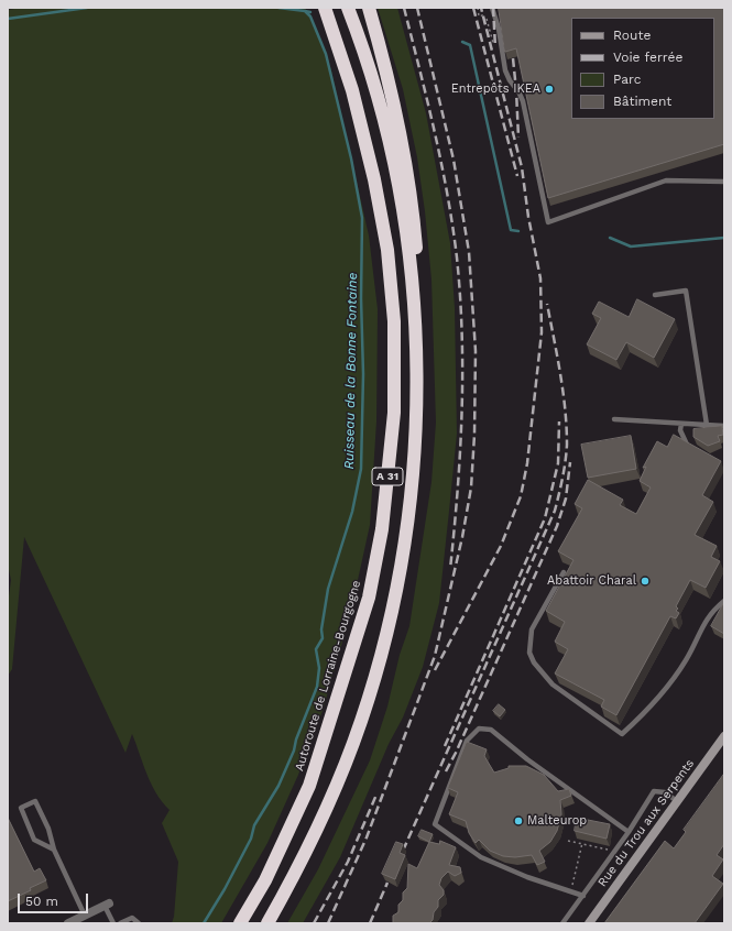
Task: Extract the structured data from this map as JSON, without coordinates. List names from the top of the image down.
{
  "streets": {
    "highway": ["A 31", "Autoroute de Lorraine-Bourgogne"],
    "street": ["Rue du Trou aux Serpents"]
  },
  "water": ["Ruisseau de la Bonne Fontaine"],
  "places": ["Entrepôts IKEA", "Abattoir Charal", "Malteurop"],
  "legend": [
    "Route",
    "Voie ferrée",
    "Parc",
    "Bâtiment"
  ],
  "scale_bar": "50 m"
}
